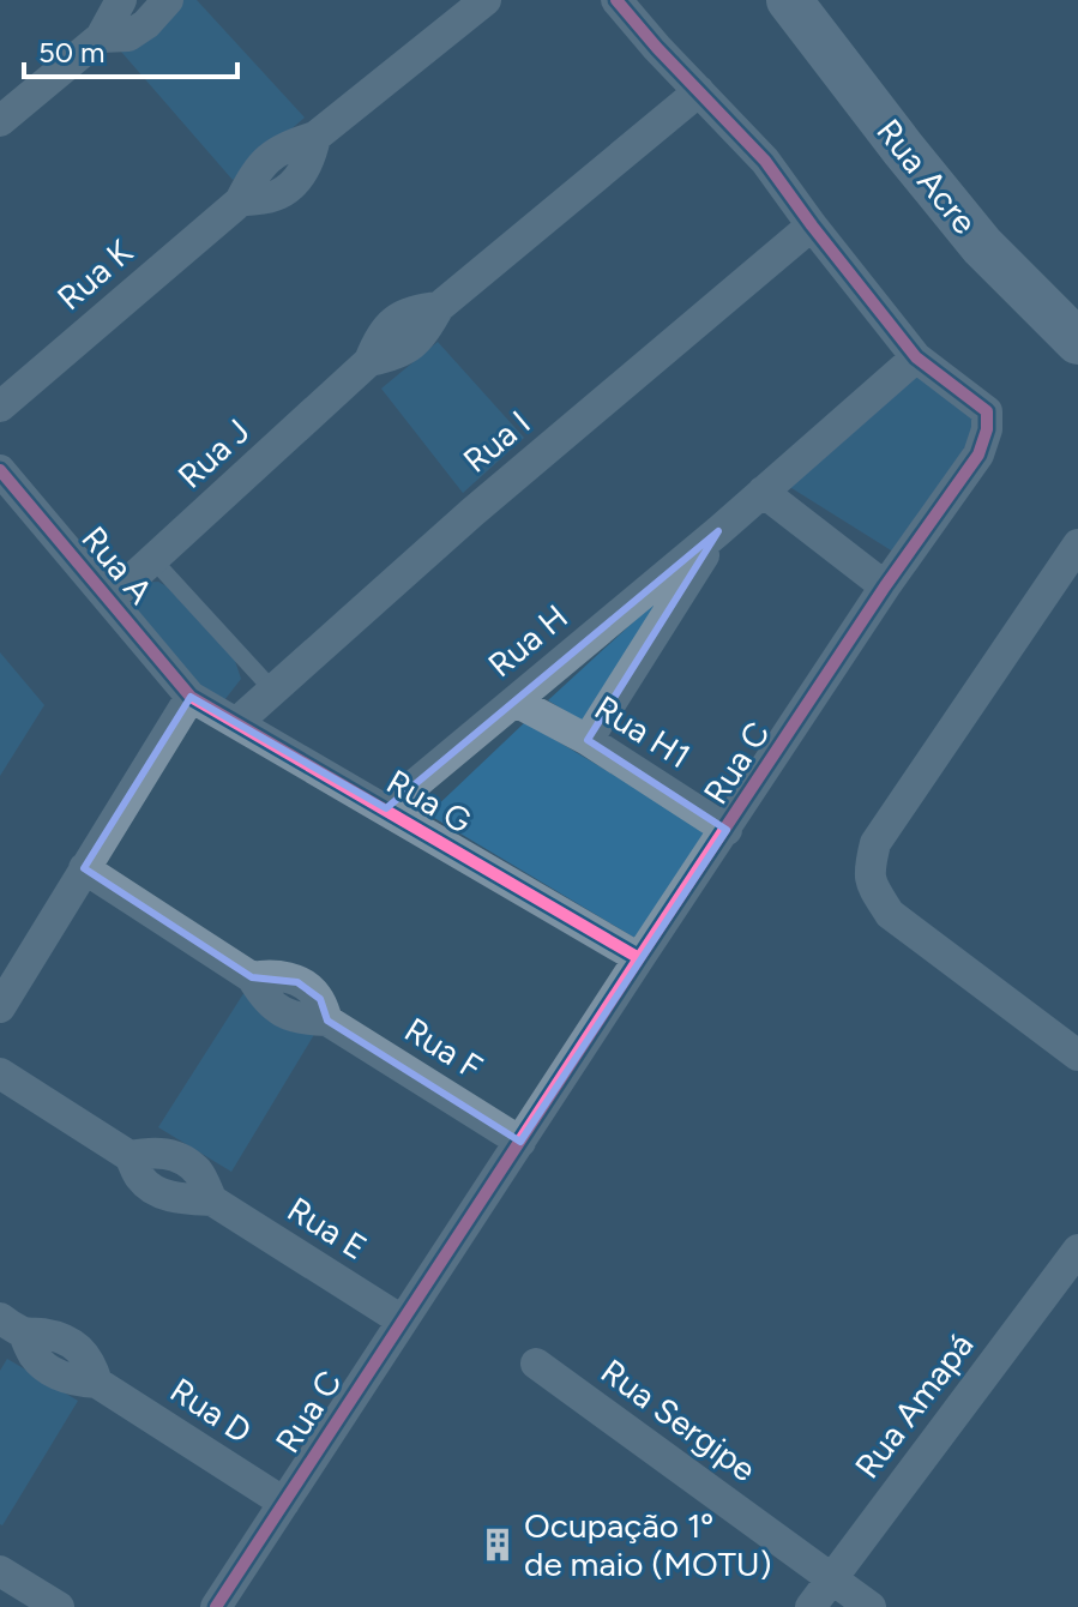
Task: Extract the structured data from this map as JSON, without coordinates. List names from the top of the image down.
{
  "streets": {
    "main road": ["Rua Acre"],
    "street": [
      "Rua K",
      "Rua I",
      "Rua J",
      "Rua A",
      "Rua H",
      "Rua H1",
      "Rua C",
      "Rua G",
      "Rua F",
      "Rua E",
      "Rua Amapá",
      "Rua D",
      "Rua Sergipe"
    ]
  },
  "crossings": [
    ["Rua I", "Rua C"],
    ["Rua I", "Rua G"],
    ["Rua J", "Rua A"],
    ["Rua J", "Rua C"],
    ["Rua A", "Rua G"],
    ["Rua H", "Rua H1"],
    ["Rua H", "Rua C"],
    ["Rua H", "Rua G"],
    ["Rua H1", "Rua C"],
    ["Rua C", "Rua G"],
    ["Rua C", "Rua F"],
    ["Rua C", "Rua E"],
    ["Rua C", "Rua D"],
    ["Rua Amapá", "Rua Sergipe"]
  ],
  "places": {
    "building": ["Ocupação 1º de maio (MOTU)"]
  },
  "scale_bar": "50 m"
}
